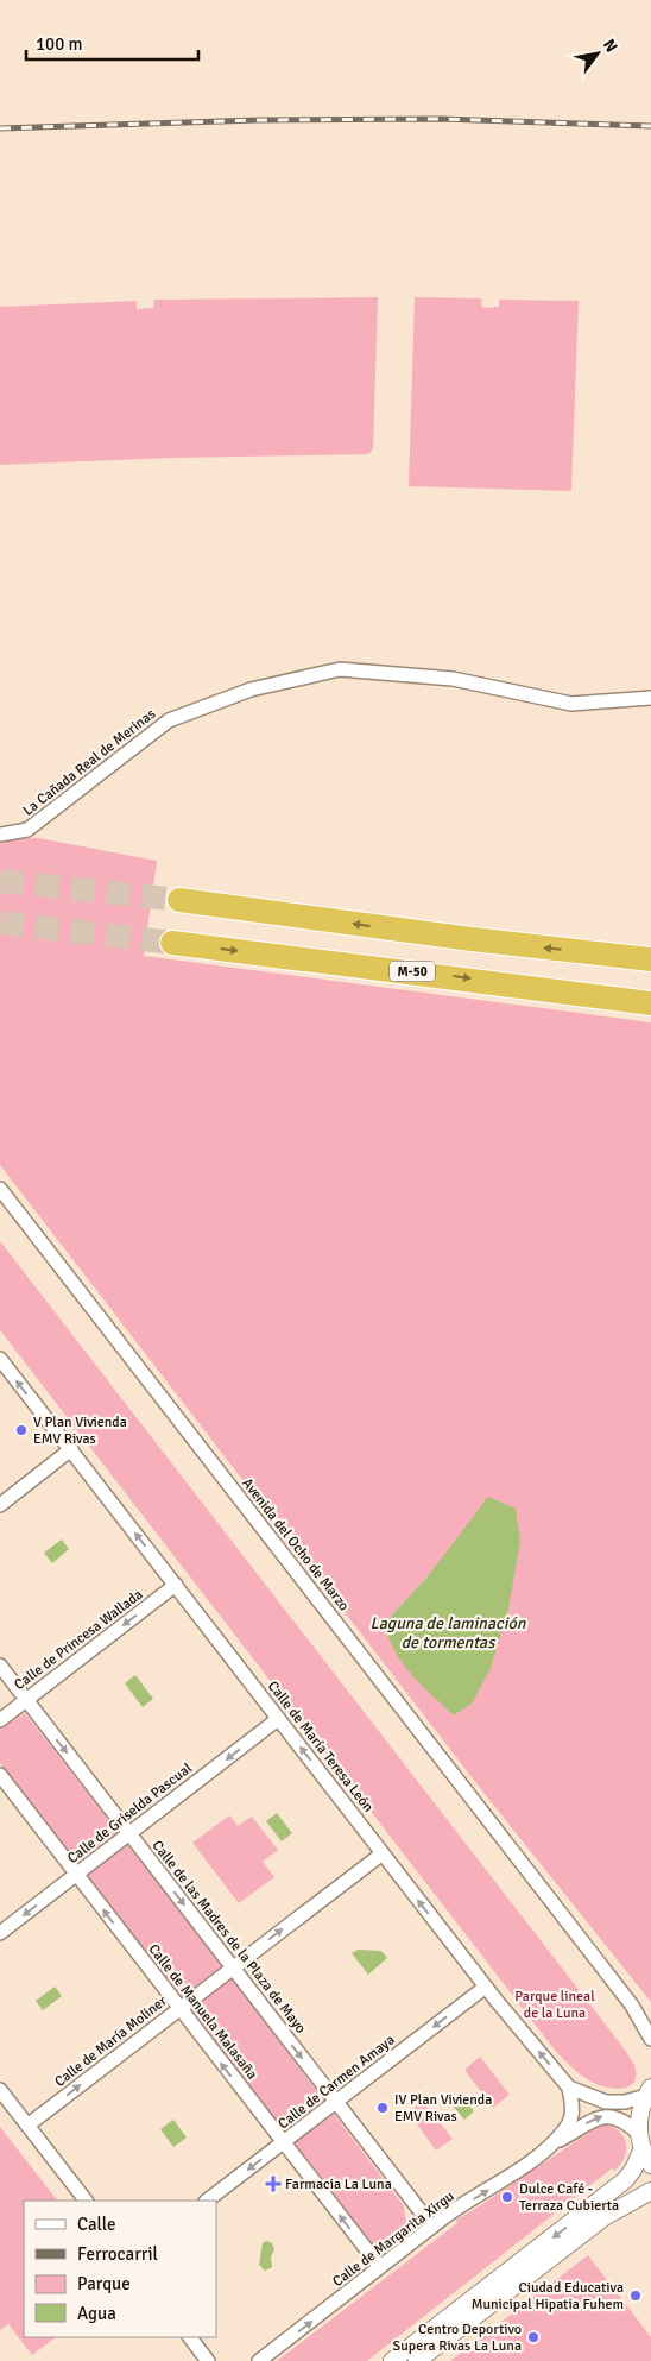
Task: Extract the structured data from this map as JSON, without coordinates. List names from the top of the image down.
{
  "streets": {
    "highway": ["M-50"],
    "street": [
      "La Cañada Real de Merinas",
      "Avenida del Ocho de Marzo",
      "Calle de Princesa Wallada",
      "Calle de María Teresa León",
      "Calle de Griselda Pascual",
      "Calle de las Madres de la Plaza de Mayo",
      "Calle de Manuela Malasaña",
      "Calle de María Moliner",
      "Calle de Carmen Amaya",
      "Calle de Margarita Xirgu"
    ]
  },
  "crossings": [
    ["Calle de Princesa Wallada", "Calle de María Teresa León"],
    ["Calle de Princesa Wallada", "Calle de las Madres de la Plaza de Mayo"],
    ["Calle de María Teresa León", "Calle de Griselda Pascual"],
    ["Calle de María Teresa León", "Calle de María Moliner"],
    ["Calle de María Teresa León", "Calle de Carmen Amaya"],
    ["Calle de María Teresa León", "Calle de Margarita Xirgu"],
    ["Calle de Griselda Pascual", "Calle de las Madres de la Plaza de Mayo"],
    ["Calle de Griselda Pascual", "Calle de Manuela Malasaña"],
    ["Calle de las Madres de la Plaza de Mayo", "Calle de María Moliner"],
    ["Calle de las Madres de la Plaza de Mayo", "Calle de Carmen Amaya"],
    ["Calle de las Madres de la Plaza de Mayo", "Calle de Margarita Xirgu"],
    ["Calle de Manuela Malasaña", "Calle de María Moliner"],
    ["Calle de Manuela Malasaña", "Calle de Carmen Amaya"],
    ["Calle de Manuela Malasaña", "Calle de Margarita Xirgu"]
  ],
  "one_way": [
    "Calle de Princesa Wallada",
    "Calle de María Teresa León",
    "Calle de Griselda Pascual",
    "Calle de las Madres de la Plaza de Mayo",
    "Calle de Manuela Malasaña",
    "Calle de María Moliner",
    "Calle de Carmen Amaya"
  ],
  "water": ["Laguna de laminación de tormentas"],
  "parks": ["Parque lineal de la Luna"],
  "places": {
    "other": [
      "V Plan Vivienda EMV Rivas",
      "IV Plan Vivienda EMV Rivas",
      "Dulce Café - Terraza Cubierta",
      "Ciudad Educativa Municipal Hipatia Fuhem",
      "Centro Deportivo Supera Rivas La Luna"
    ],
    "health": ["Farmacia La Luna"]
  },
  "legend": [
    "Calle",
    "Ferrocarril",
    "Parque",
    "Agua"
  ],
  "scale_bar": "100 m",
  "north": "top right"
}
